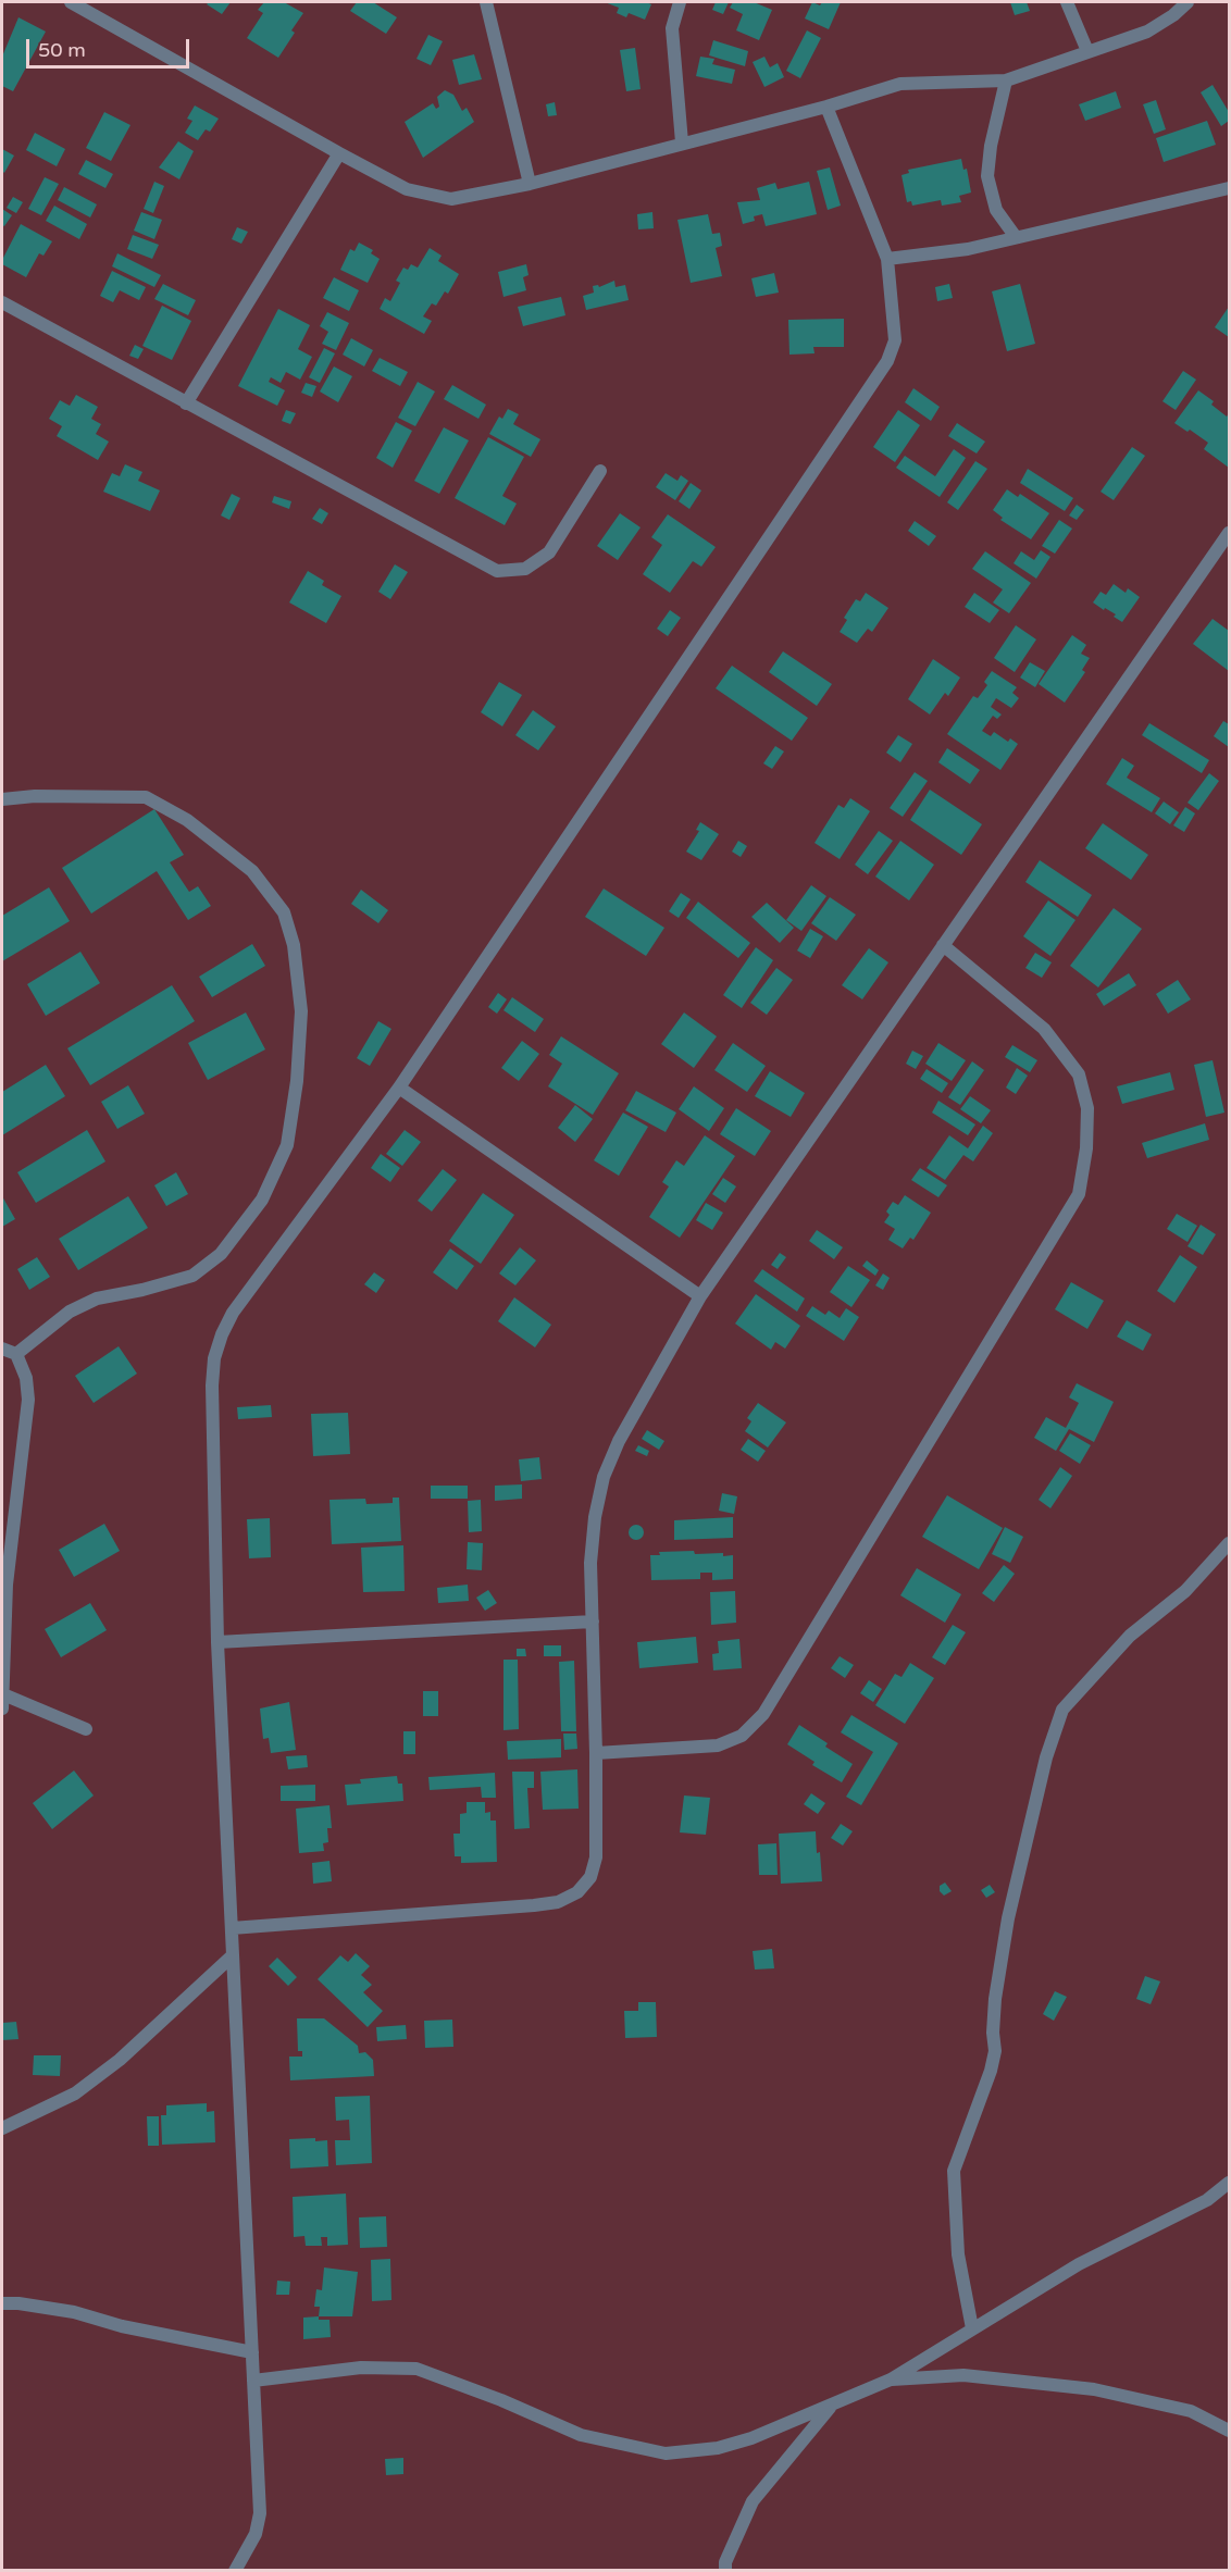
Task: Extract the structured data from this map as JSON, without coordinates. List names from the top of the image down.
{
  "scale_bar": "50 m"
}
